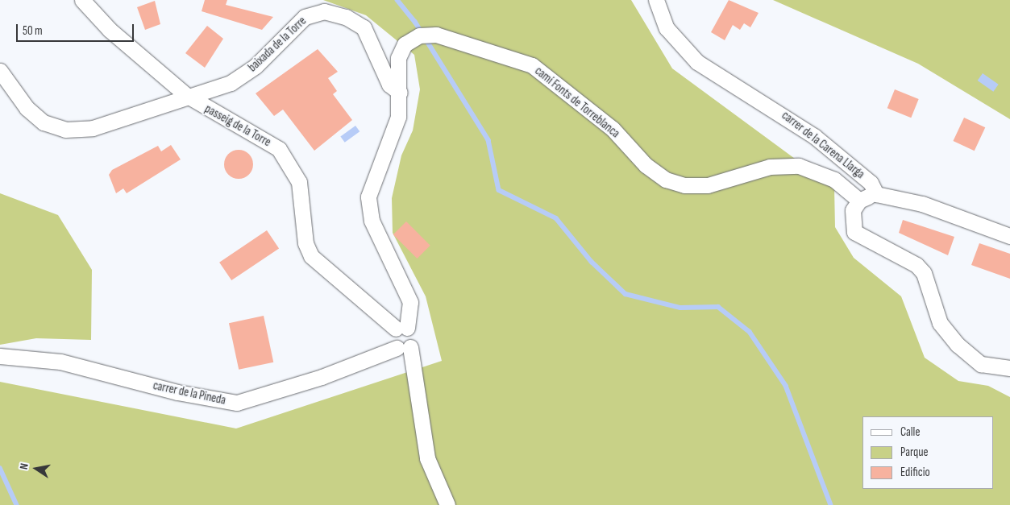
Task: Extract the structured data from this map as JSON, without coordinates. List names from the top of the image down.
{
  "streets": {
    "street": [
      "baixada de la Torre",
      "camí Fonts de Torreblanca",
      "passeig de la Torre",
      "carrer de la Carena Llarga",
      "carrer de la Pineda"
    ]
  },
  "crossings": [
    ["baixada de la Torre", "camí Fonts de Torreblanca"],
    ["baixada de la Torre", "passeig de la Torre"],
    ["camí Fonts de Torreblanca", "passeig de la Torre"],
    ["camí Fonts de Torreblanca", "carrer de la Carena Llarga"],
    ["camí Fonts de Torreblanca", "carrer de la Pineda"]
  ],
  "legend": ["Calle", "Parque", "Edificio"],
  "scale_bar": "50 m",
  "north": "left"
}
